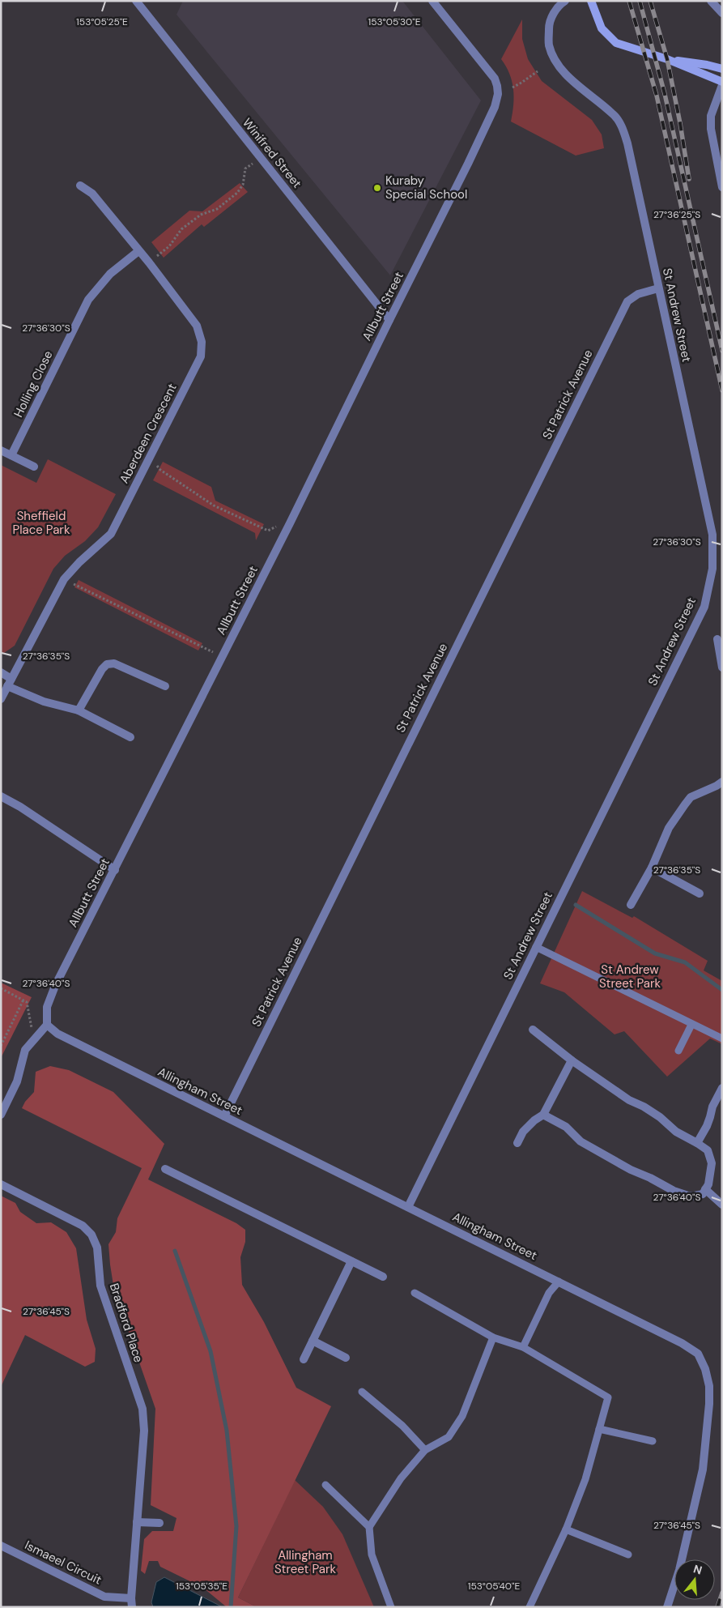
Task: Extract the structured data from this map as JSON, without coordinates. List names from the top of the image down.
{
  "streets": {
    "street": [
      "Winifred Street",
      "Allbutt Street",
      "St Andrew Street",
      "Holling Close",
      "St Patrick Avenue",
      "Aberdeen Crescent",
      "Allingham Street",
      "Bradford Place",
      "Ismaeel Circuit"
    ]
  },
  "crossings": [
    ["Winifred Street", "Allbutt Street"],
    ["Allbutt Street", "Allingham Street"],
    ["St Andrew Street", "St Patrick Avenue"],
    ["St Andrew Street", "Allingham Street"],
    ["Holling Close", "Aberdeen Crescent"],
    ["St Patrick Avenue", "Allingham Street"],
    ["Bradford Place", "Ismaeel Circuit"]
  ],
  "parks": ["Sheffield Place Park", "St Andrew Street Park", "Allingham Street Park"],
  "places": ["Kuraby Special School"],
  "north": "top",
  "coordinates": [
    "153°05'25\"E",
    "153°05'30\"E",
    "27°36'25\"S",
    "27°36'30\"S",
    "27°36'35\"S",
    "27°36'40\"S",
    "27°36'45\"S",
    "153°05'35\"E",
    "153°05'40\"E"
  ]
}
